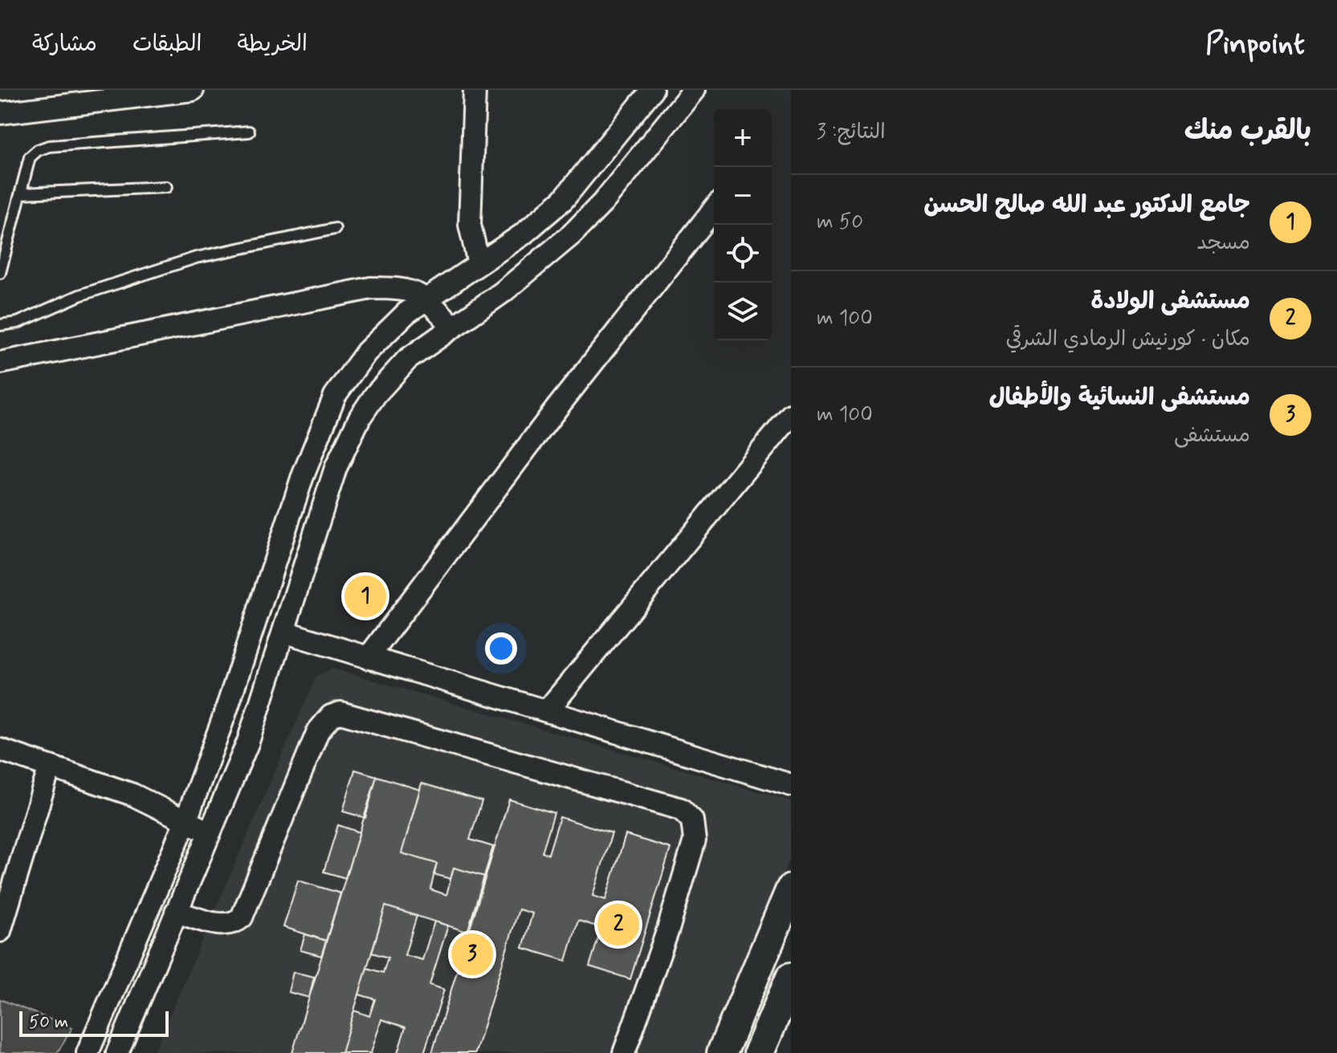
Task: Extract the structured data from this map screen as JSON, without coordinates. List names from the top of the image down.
{
  "scale_bar": "50 m",
  "page": {
    "header": "Pinpoint",
    "nav": ["الخريطة", "الطبقات", "مشاركة"],
    "heading": ["بالقرب منك", "النتائج: 3"],
    "map_buttons": ["+", "−"],
    "list": [
      {
        "mark": "1",
        "name": "جامع الدكتور عبد الله صالح الحسن",
        "note": "مسجد",
        "value": "50 m"
      },
      {
        "mark": "2",
        "name": "مستشفى الولادة",
        "note": "مكان · كورنيش الرمادي الشرقي",
        "value": "100 m"
      },
      {
        "mark": "3",
        "name": "مستشفى النسائية والأطفال",
        "note": "مستشفى",
        "value": "100 m"
      }
    ],
    "pins": ["1", "2", "3"],
    "scale": "50 m"
  }
}
